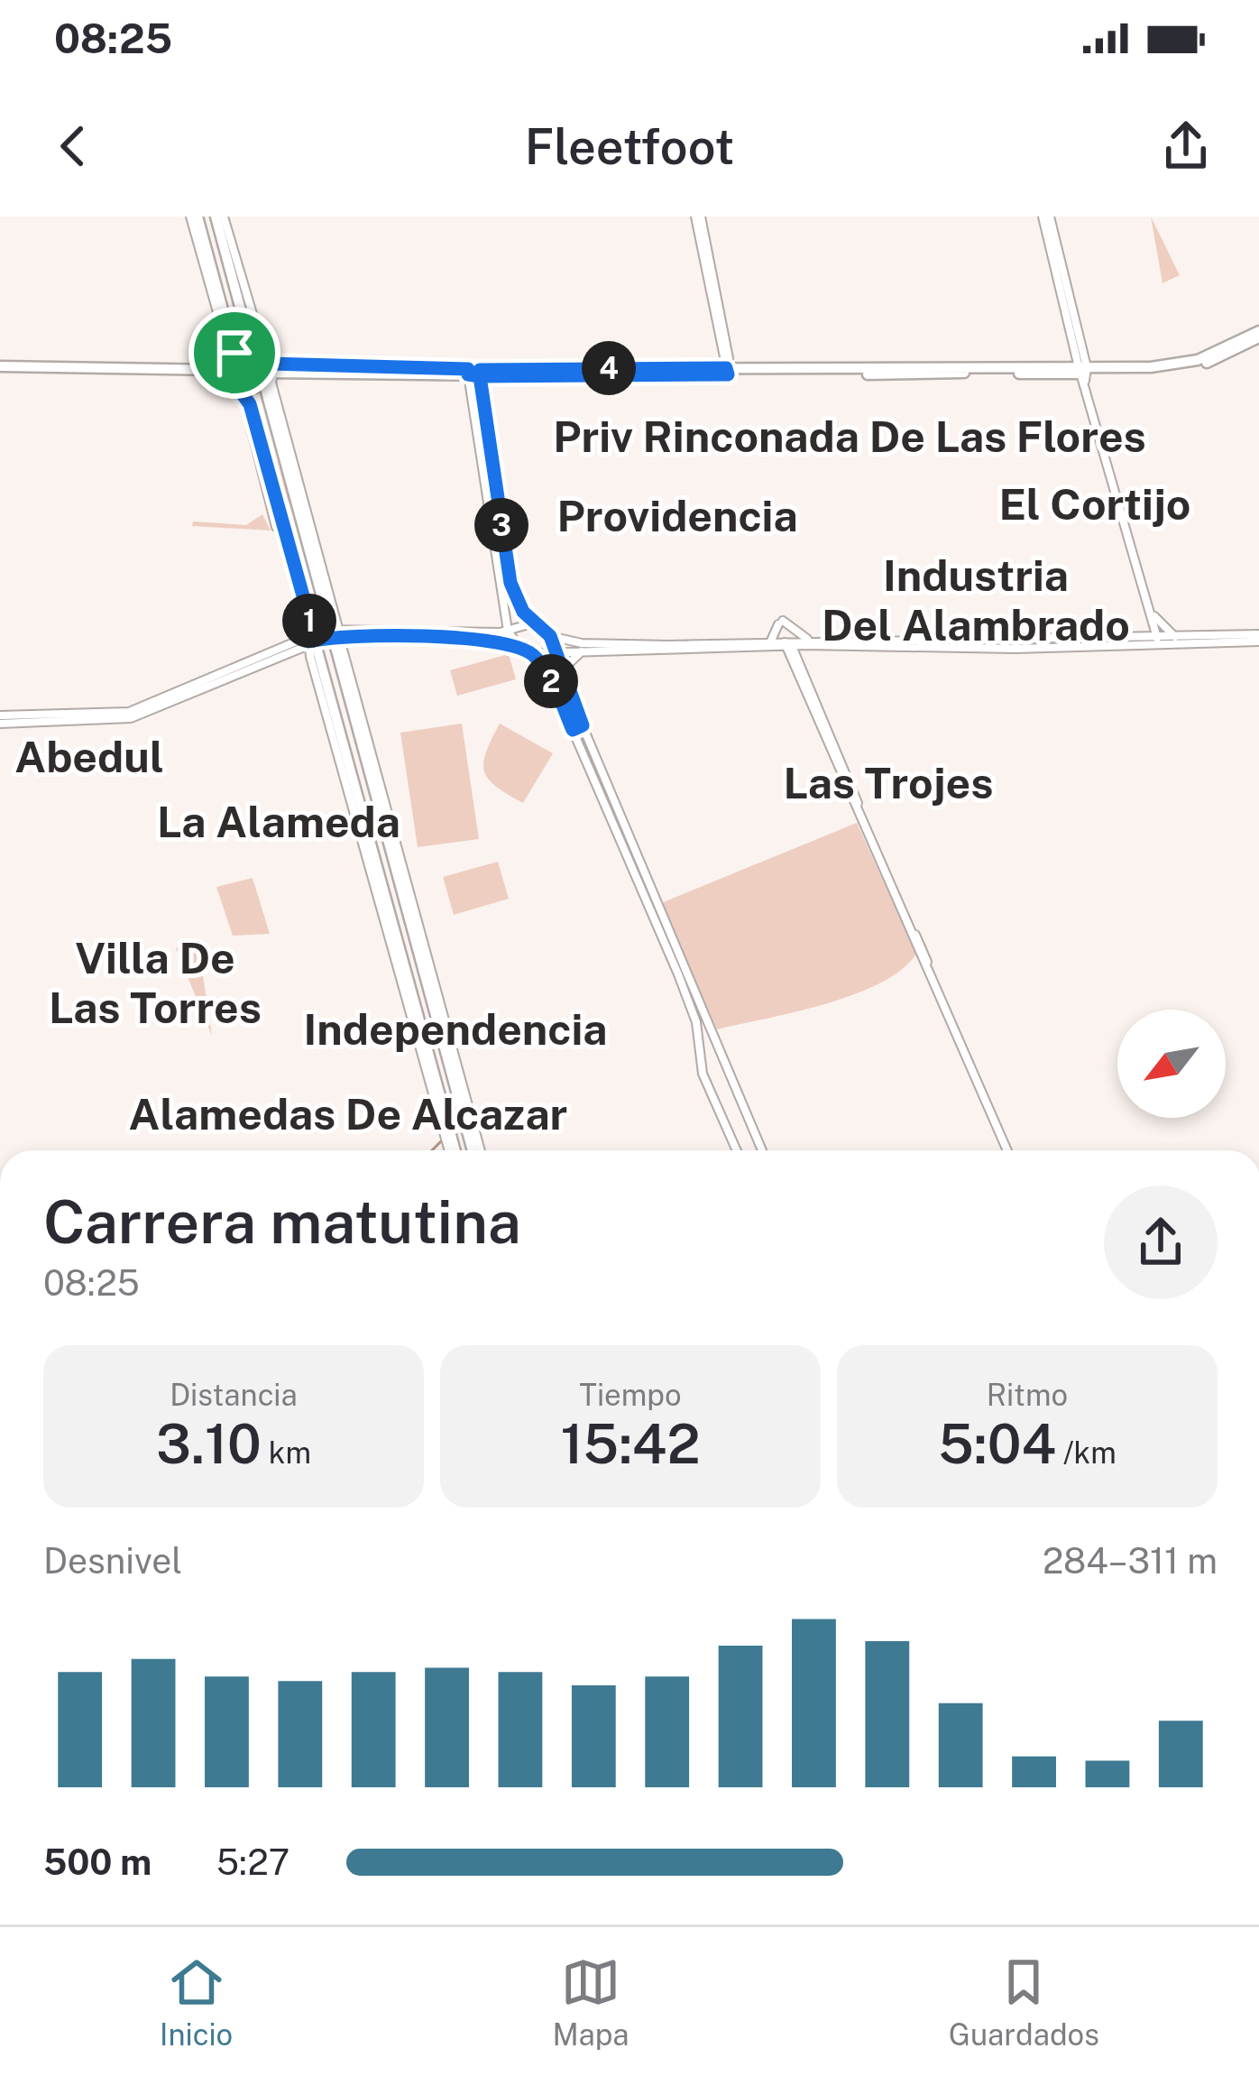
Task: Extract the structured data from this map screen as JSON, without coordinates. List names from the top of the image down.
{
  "districts": [
    "Priv Rinconada De Las Flores",
    "El Cortijo",
    "Providencia",
    "Industria Del Alambrado",
    "Abedul",
    "Las Trojes",
    "La Alameda",
    "Villa De Las Torres",
    "Independencia",
    "Alamedas De Alcazar"
  ],
  "north": "bottom left",
  "page": {
    "status": "08:25",
    "header": "Fleetfoot",
    "pins": [
      "4",
      "3",
      "1",
      "2"
    ],
    "heading": ["Carrera matutina", "08:25"],
    "stats": [
      ["Distancia", "3.10 km"],
      ["Tiempo", "15:42"],
      ["Ritmo", "5:04 /km"]
    ],
    "chart": ["Desnivel", "284–311 m"],
    "list": [
      {
        "name": "500 m",
        "note": "5:27"
      }
    ],
    "tabs": ["Inicio", "Mapa", "Guardados"]
  }
}
